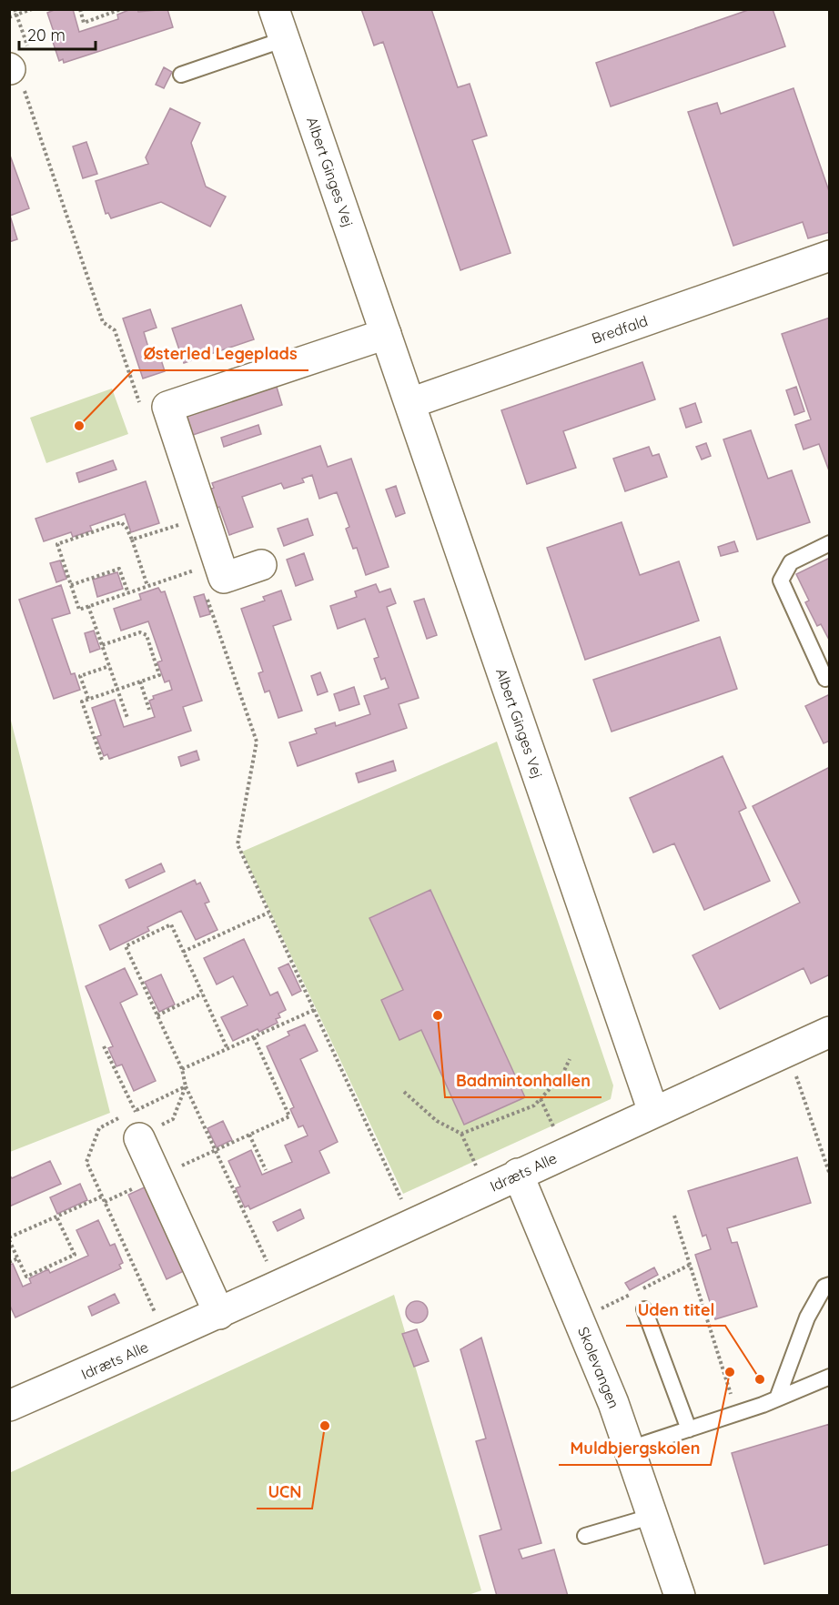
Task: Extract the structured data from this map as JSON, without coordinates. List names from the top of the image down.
{
  "streets": {
    "street": [
      "Albert Ginges Vej",
      "Bredfald",
      "Idræts Alle",
      "Skolevangen"
    ]
  },
  "crossings": [
    ["Albert Ginges Vej", "Bredfald"],
    ["Albert Ginges Vej", "Idræts Alle"],
    ["Idræts Alle", "Skolevangen"]
  ],
  "places": [
    "Østerled Legeplads",
    "Badmintonhallen",
    "Muldbjergskolen",
    "Uden titel",
    "UCN"
  ],
  "scale_bar": "20 m"
}
